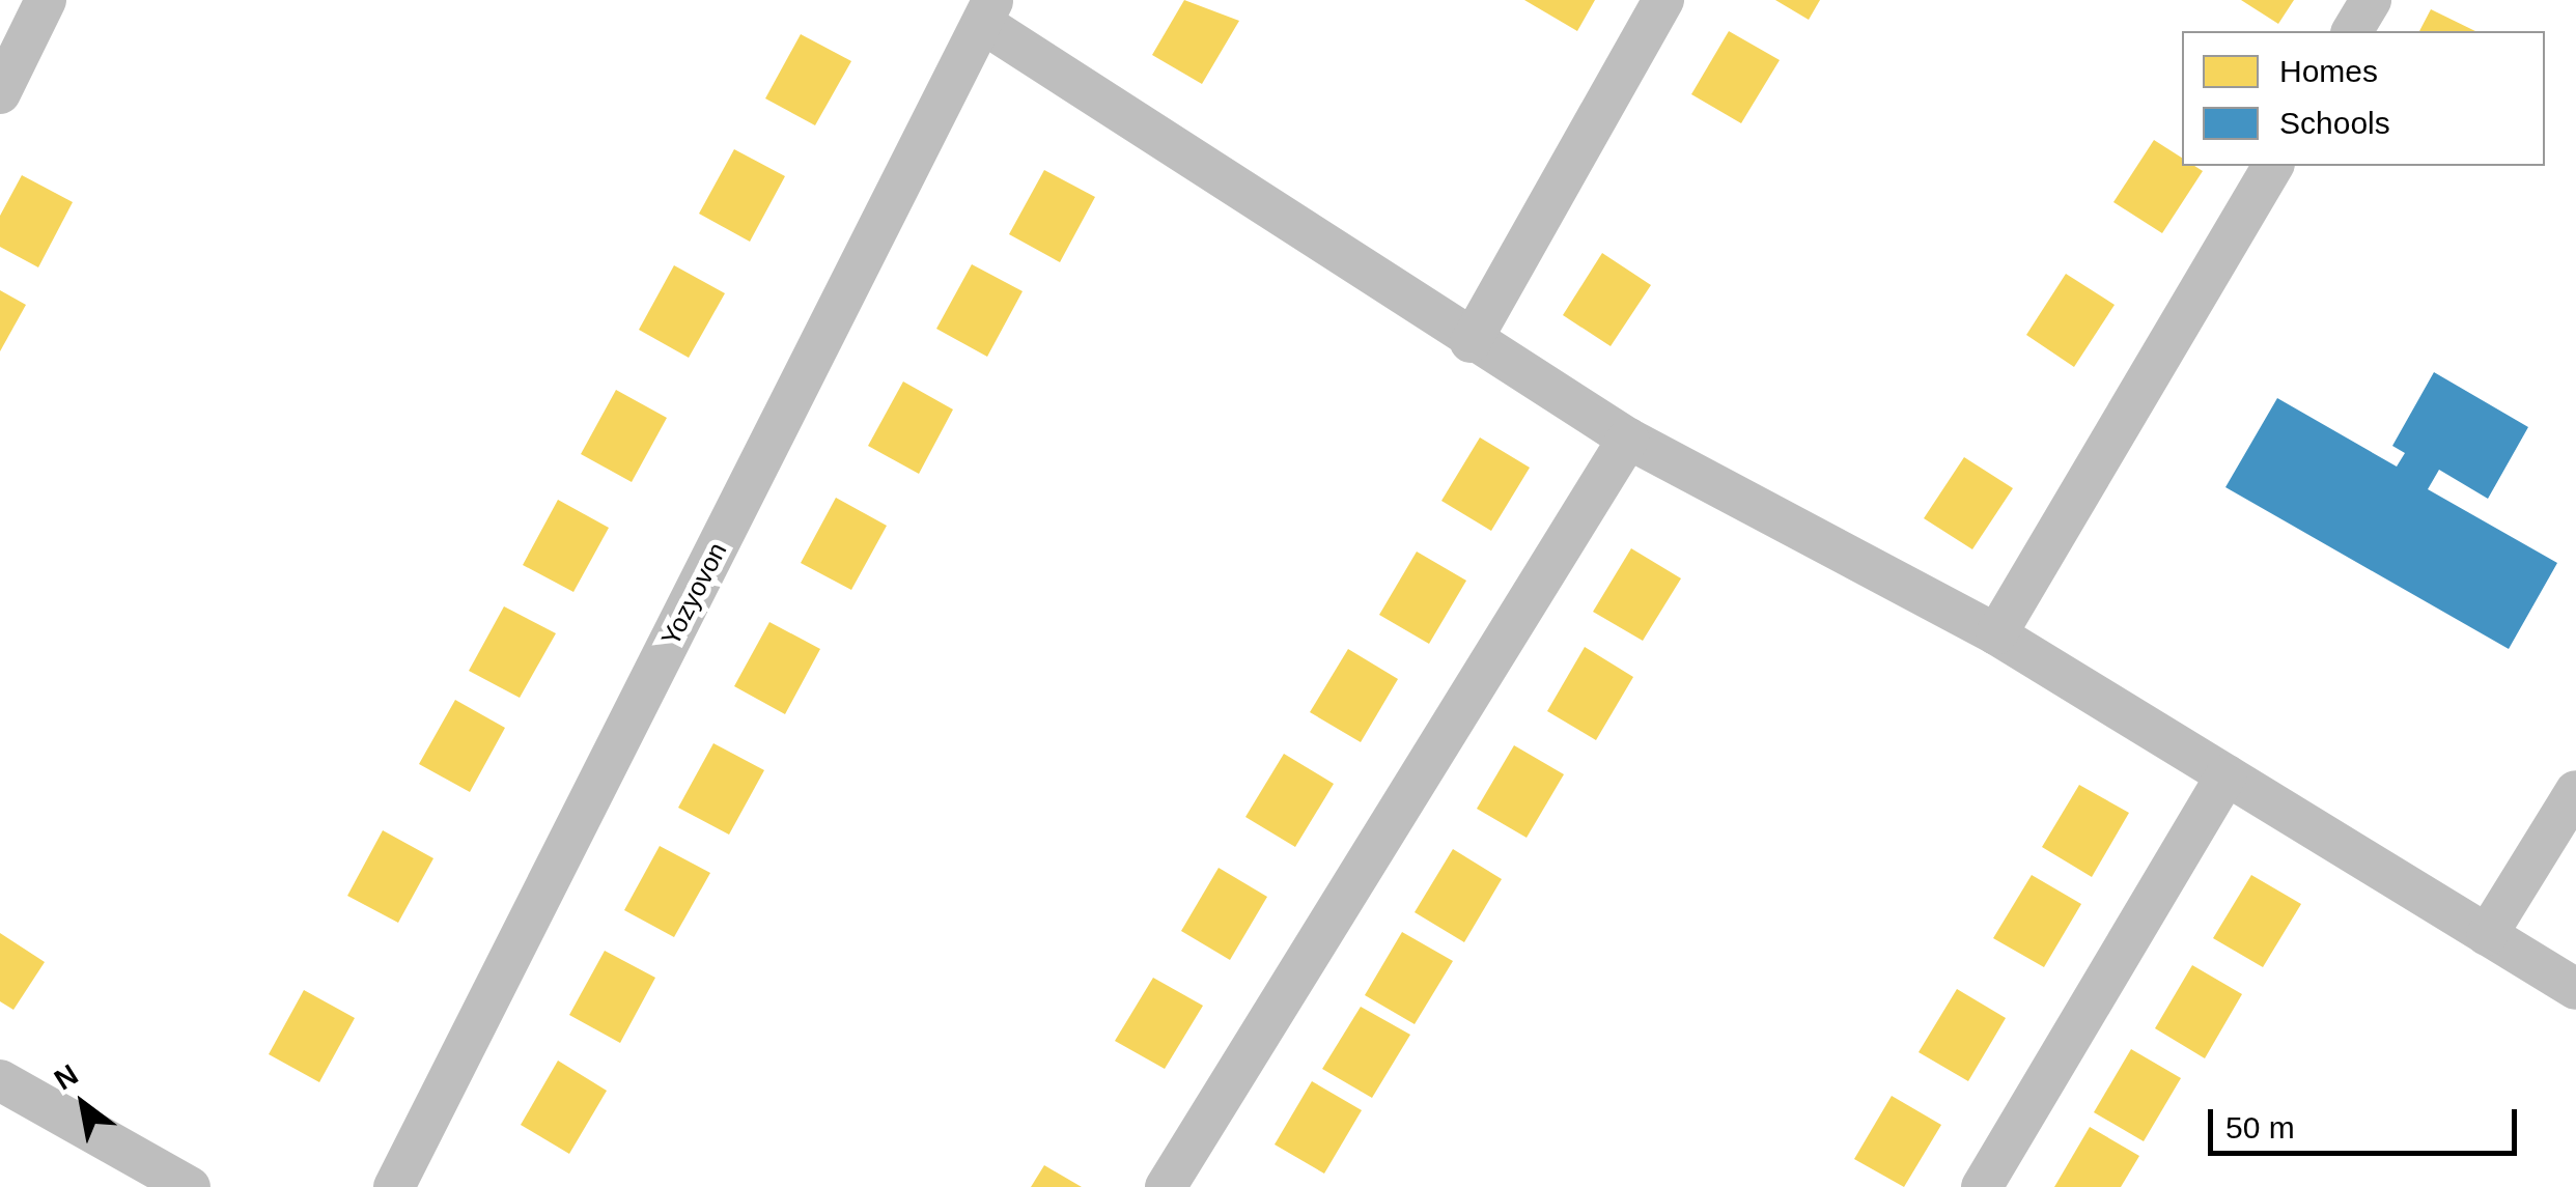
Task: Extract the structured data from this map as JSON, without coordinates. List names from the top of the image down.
{
  "streets": {
    "street": ["Yozyovon"]
  },
  "legend": ["Homes", "Schools"],
  "scale_bar": "50 m",
  "north": "top left"
}
